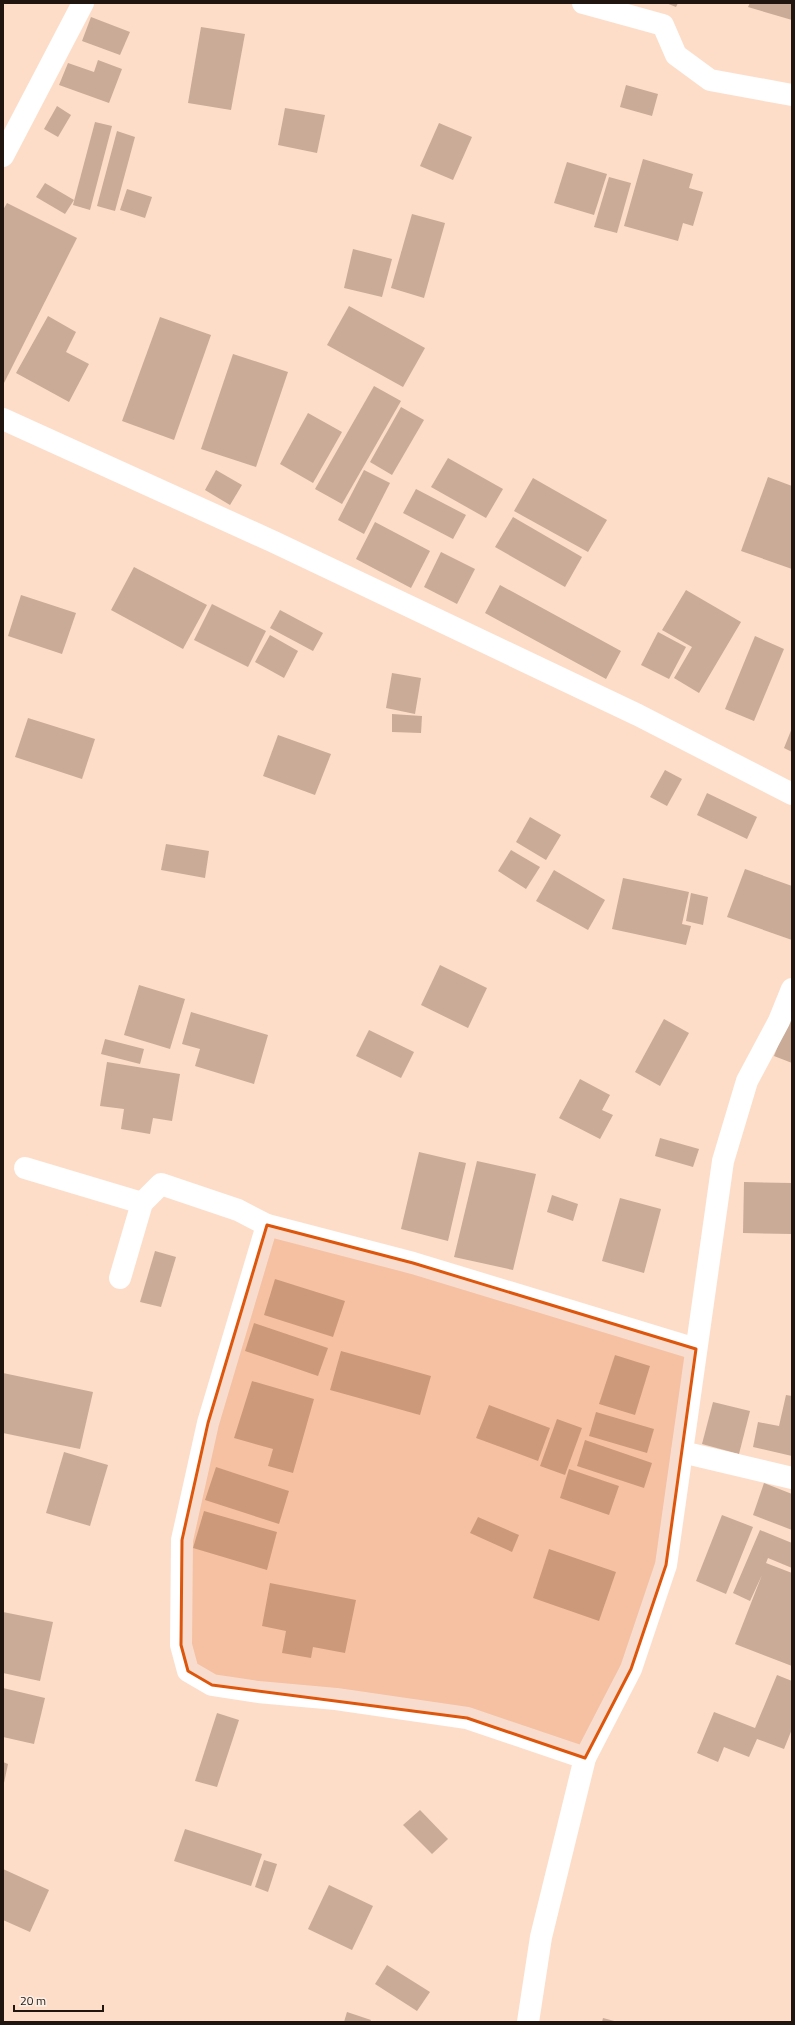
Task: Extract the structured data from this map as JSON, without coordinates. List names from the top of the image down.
{
  "scale_bar": "20 m"
}
